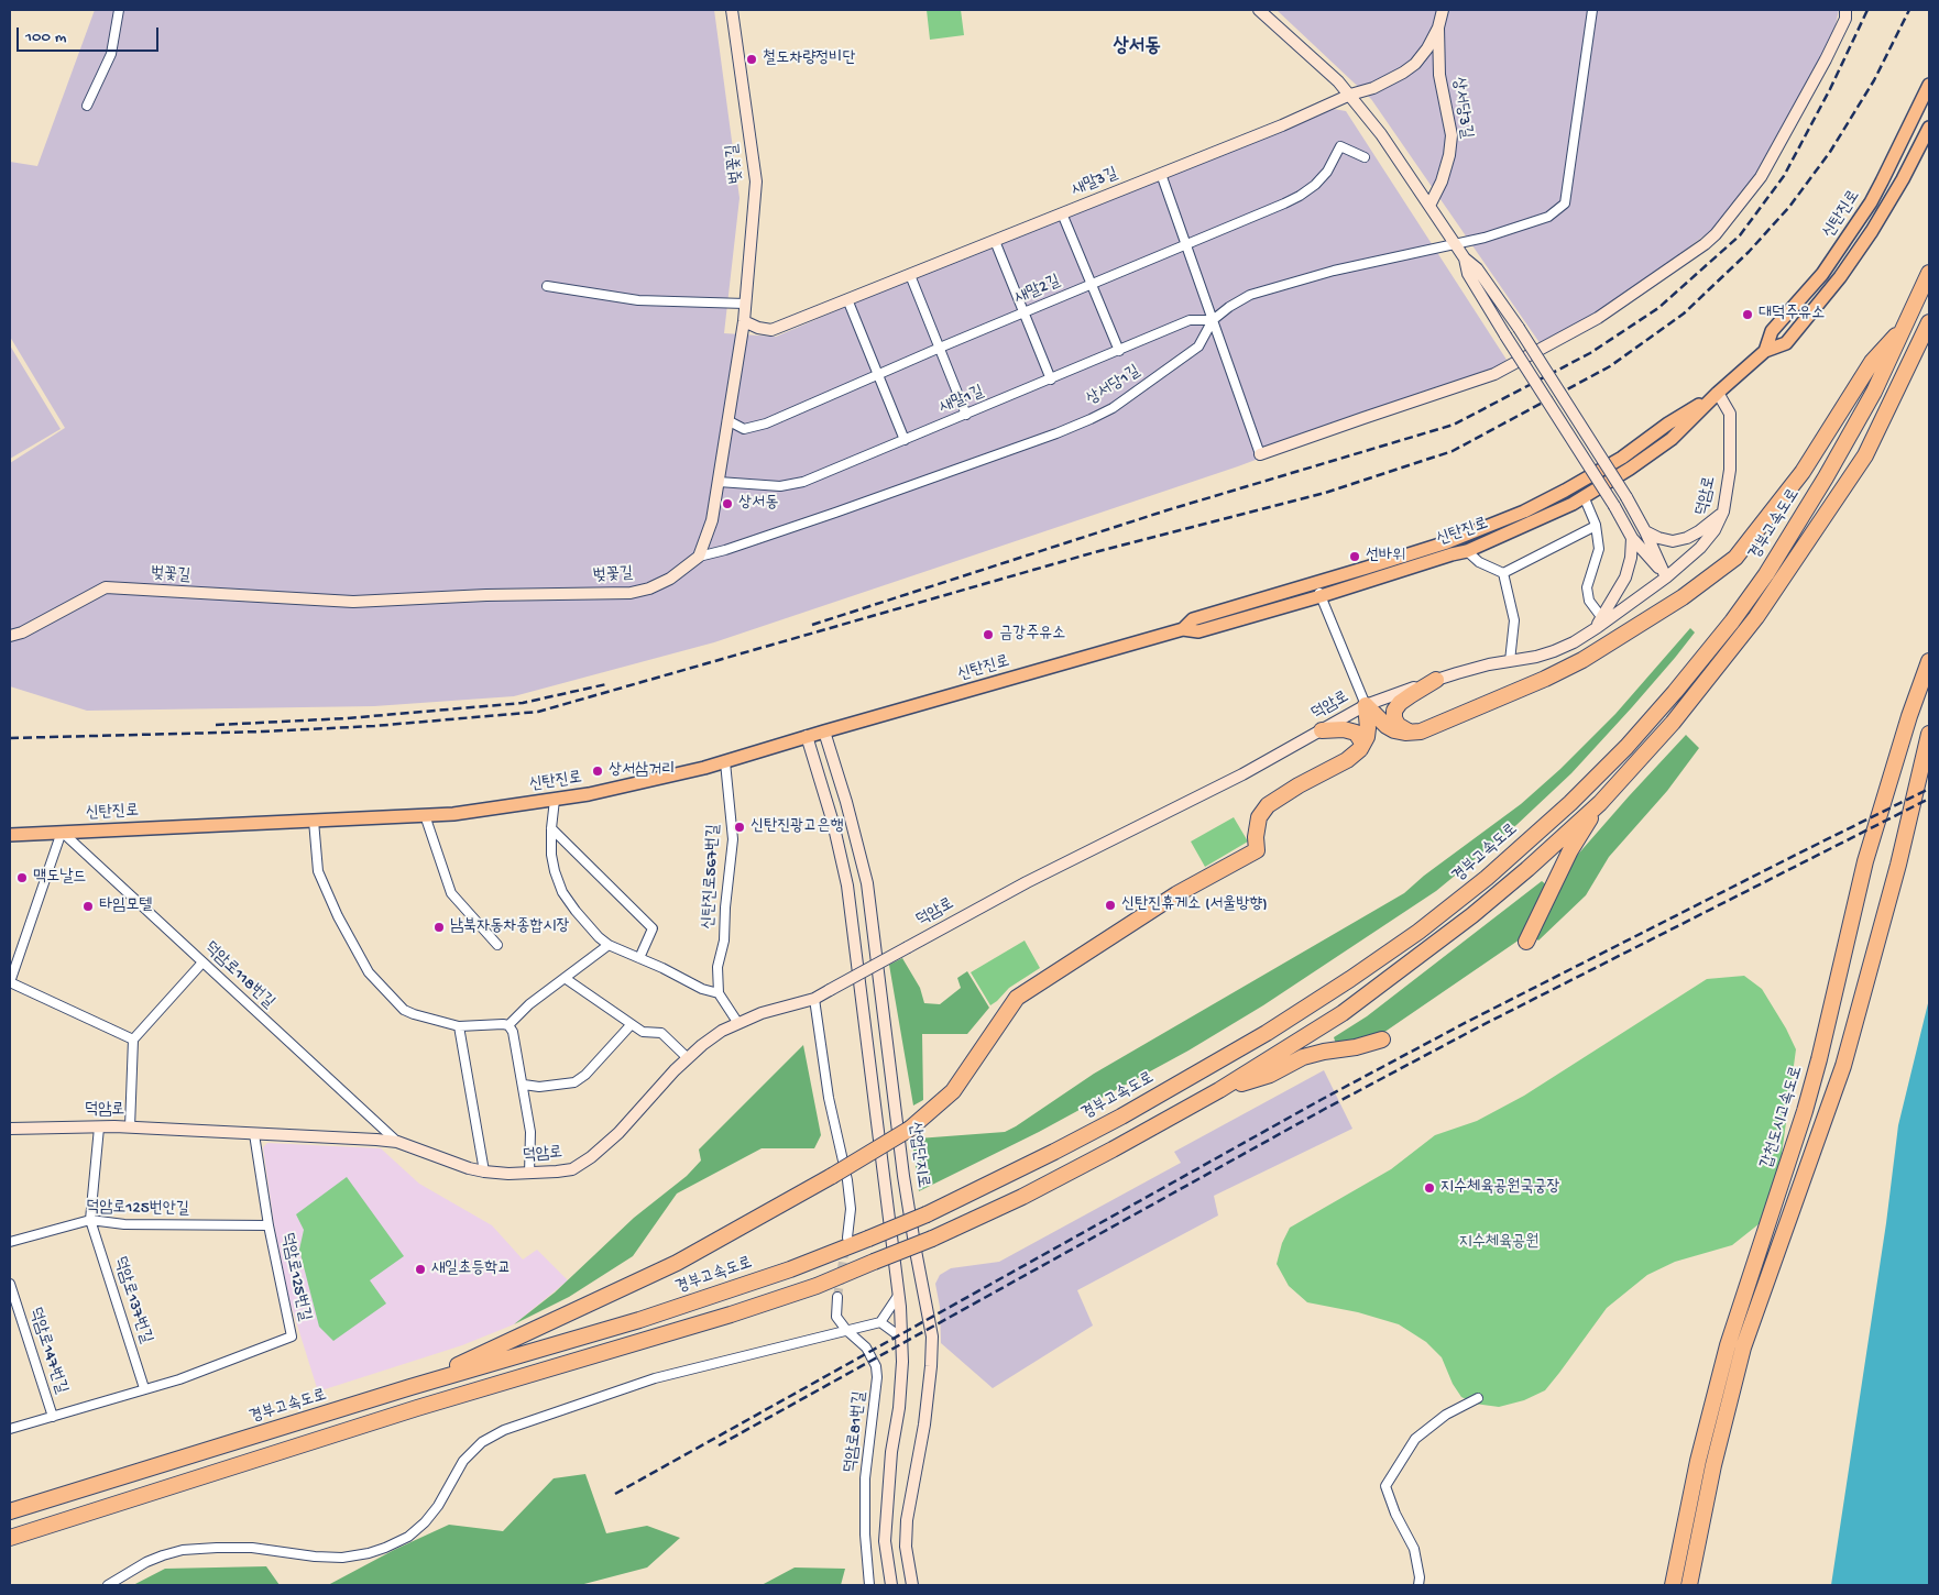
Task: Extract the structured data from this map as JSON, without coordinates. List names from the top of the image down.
{
  "streets": {
    "highway": ["경부고속도로", "갑천도시고속도로"],
    "main road": ["신탄진로"],
    "street": [
      "상서당3길",
      "벚꽃길",
      "새말3길",
      "새말2길",
      "상서당1길",
      "새말1길",
      "덕암로",
      "신탄진로567번길",
      "덕암로118번길",
      "산업단지로",
      "덕암로125번안길",
      "덕암로125번길",
      "덕암로137번길",
      "덕암로147번길",
      "덕암로81번길"
    ]
  },
  "crossings": [
    ["상서당3길", "새말3길"],
    ["벚꽃길", "새말3길"],
    ["벚꽃길", "새말2길"],
    ["벚꽃길", "상서당1길"],
    ["벚꽃길", "새말1길"],
    ["신탄진로", "덕암로"],
    ["신탄진로", "신탄진로567번길"],
    ["신탄진로", "덕암로118번길"],
    ["신탄진로", "산업단지로"],
    ["상서당1길", "새말1길"],
    ["덕암로", "덕암로118번길"],
    ["덕암로", "덕암로125번길"],
    ["덕암로", "덕암로137번길"],
    ["덕암로125번안길", "덕암로125번길"],
    ["덕암로125번안길", "덕암로137번길"],
    ["덕암로125번길", "덕암로137번길"]
  ],
  "districts": ["상서동"],
  "parks": ["지수체육공원"],
  "places": [
    "철도차량정비단",
    "대덕주유소",
    "상서동",
    "선바위",
    "금강주유소",
    "상서삼거리",
    "신탄진광고은행",
    "맥도날드",
    "신탄진휴게소 (서울방향)",
    "타임모텔",
    "남북자동차종합시장",
    "지수체육공원국궁장",
    "새일초등학교"
  ],
  "scale_bar": "100 m"
}
